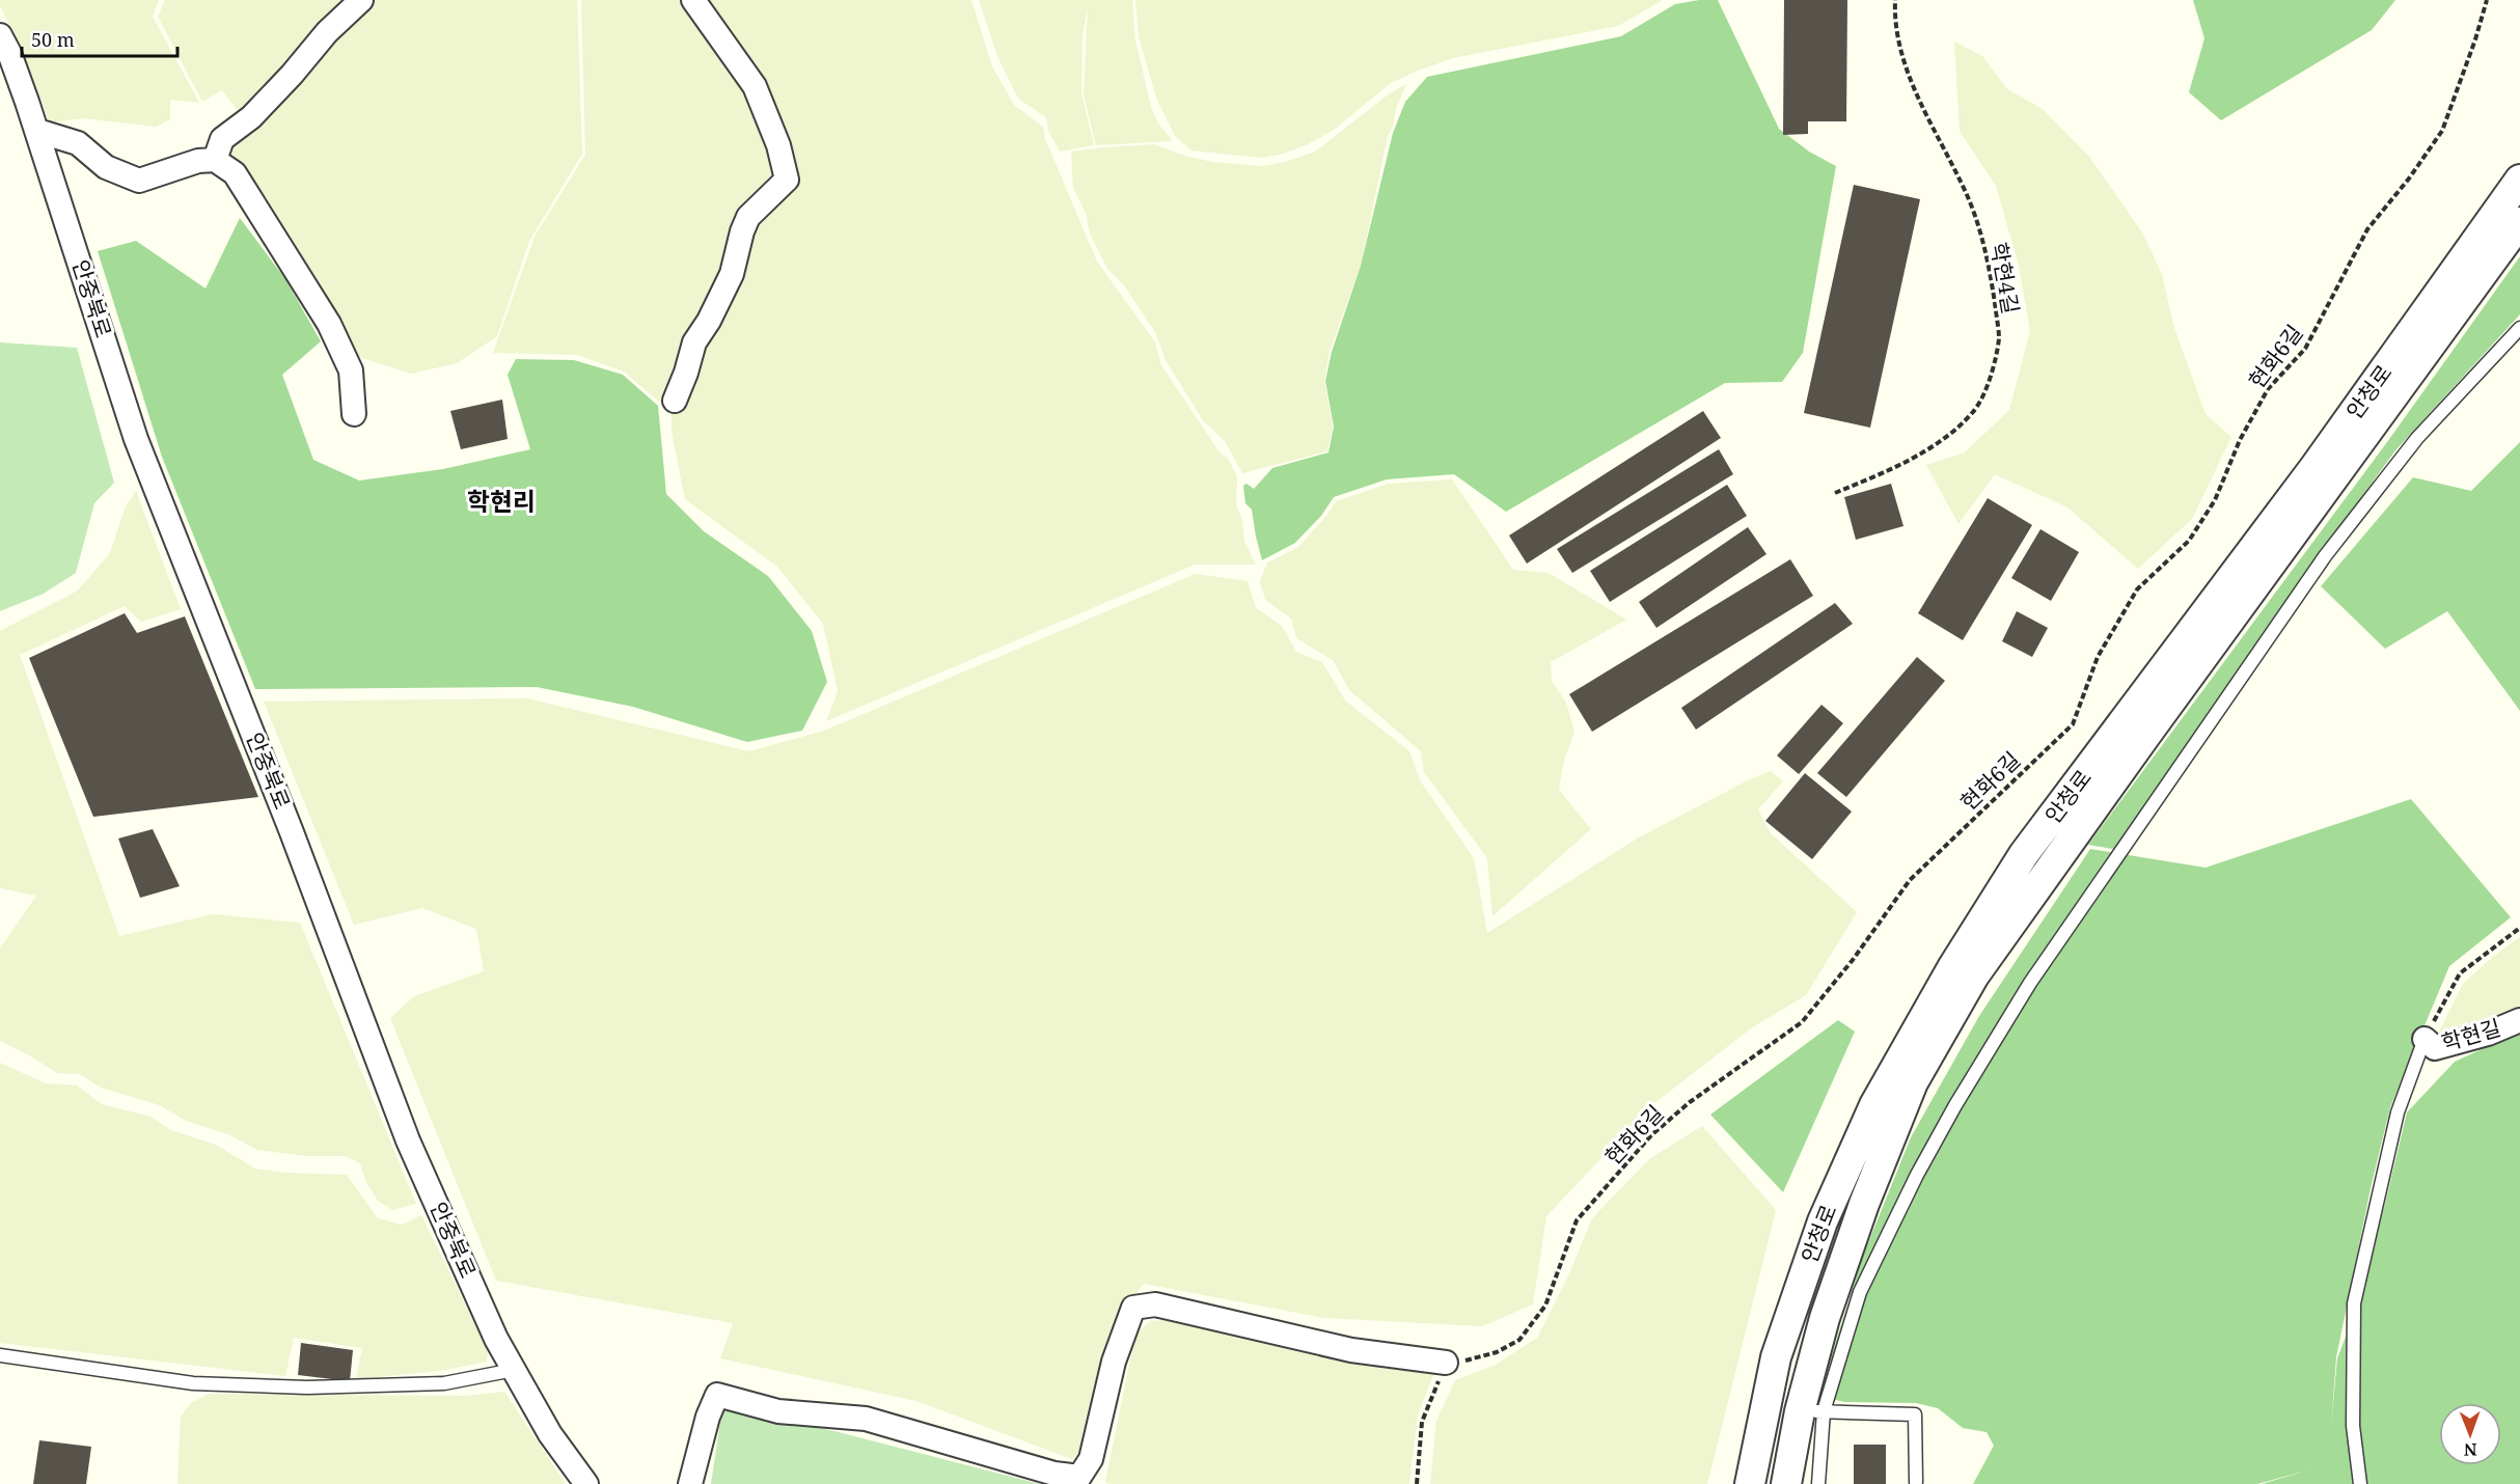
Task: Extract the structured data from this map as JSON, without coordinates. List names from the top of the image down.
{
  "streets": {
    "street": ["안중북로", "안청로", "학현길"],
    "path": ["학현4길", "현화6길"]
  },
  "districts": ["학현리"],
  "scale_bar": "50 m",
  "north": "bottom"
}
